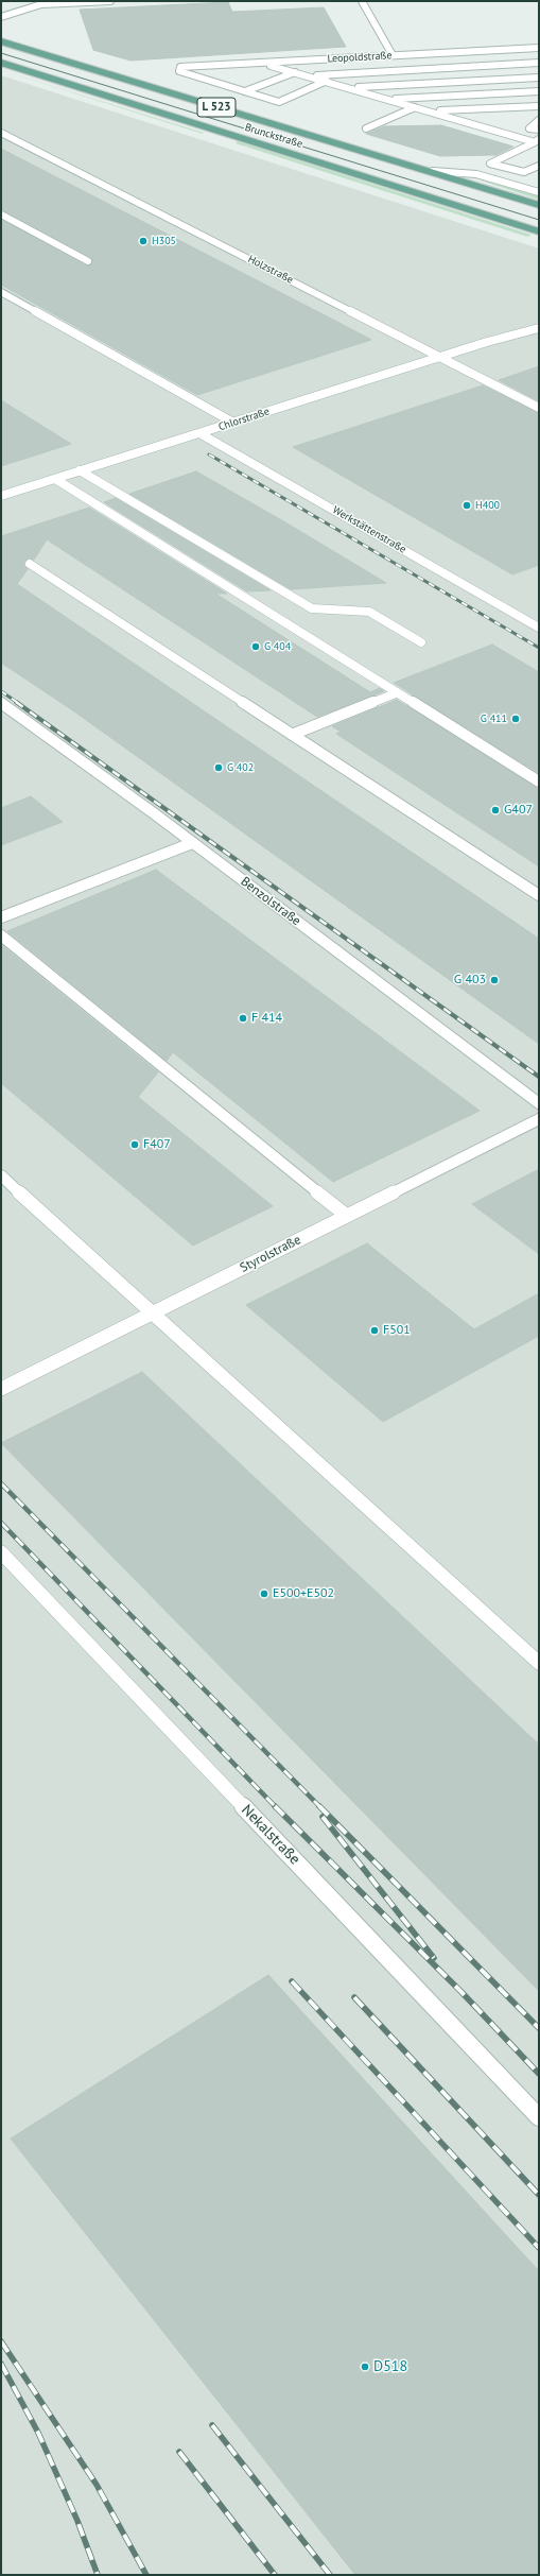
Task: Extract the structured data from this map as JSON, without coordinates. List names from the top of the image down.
{
  "streets": {
    "main road": ["L 523", "Brunckstraße"],
    "street": [
      "Leopoldstraße",
      "Holzstraße",
      "Chlorstraße",
      "Werkstättenstraße",
      "Benzolstraße",
      "Styrolstraße",
      "Nekalstraße"
    ]
  },
  "crossings": [
    ["Holzstraße", "Chlorstraße"],
    ["Chlorstraße", "Werkstättenstraße"]
  ],
  "places": [
    "H305",
    "H400",
    "G 404",
    "G 411",
    "G 402",
    "G407",
    "G 403",
    "F 414",
    "F407",
    "F501",
    "E500+E502",
    "D518"
  ]
}
